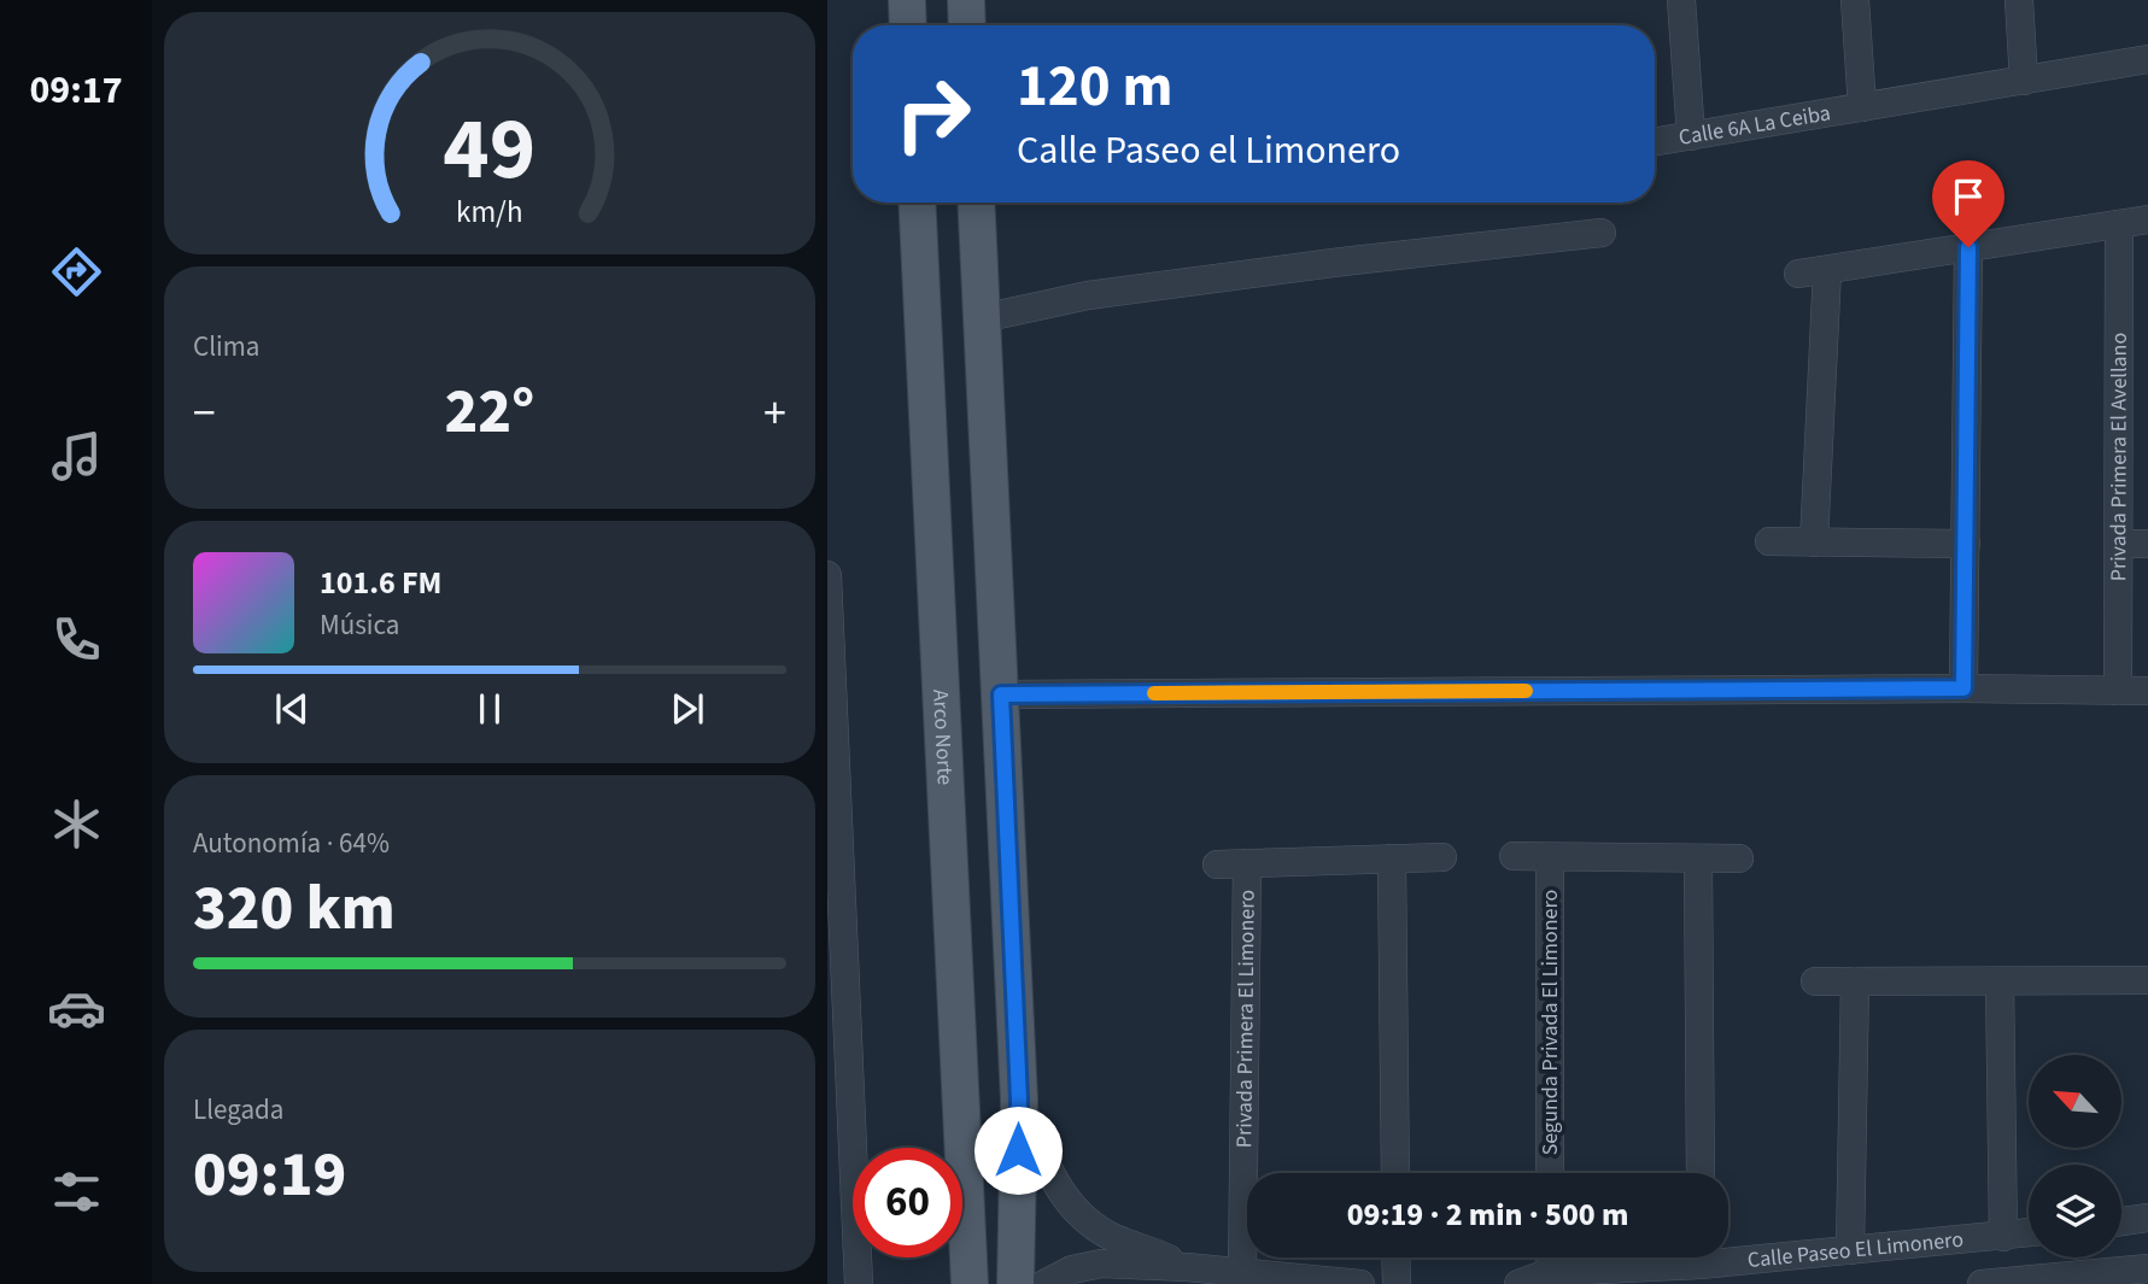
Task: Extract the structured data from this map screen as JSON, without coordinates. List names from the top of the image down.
{
  "streets": {
    "main road": ["Arco Norte"],
    "street": [
      "Calle 6A La Ceiba",
      "Privada Primera El Avellano",
      "Privada Primera El Limonero",
      "Segunda Privada El Limonero",
      "Calle Paseo El Limonero"
    ]
  },
  "north": "top left",
  "page": {
    "tabs": "09:17",
    "turn": ["120 m", "Calle Paseo el Limonero"],
    "tile": [
      "Clima",
      ["Autonomía · 64%", "320 km"],
      ["Llegada", "09:19"]
    ],
    "heat": ["−", "22°", "+"],
    "song": ["101.6 FM", "Música"],
    "limit": "60",
    "trip": "09:19 · 2 min · 500 m",
    "gauge": ["49", "km/h"]
  }
}
